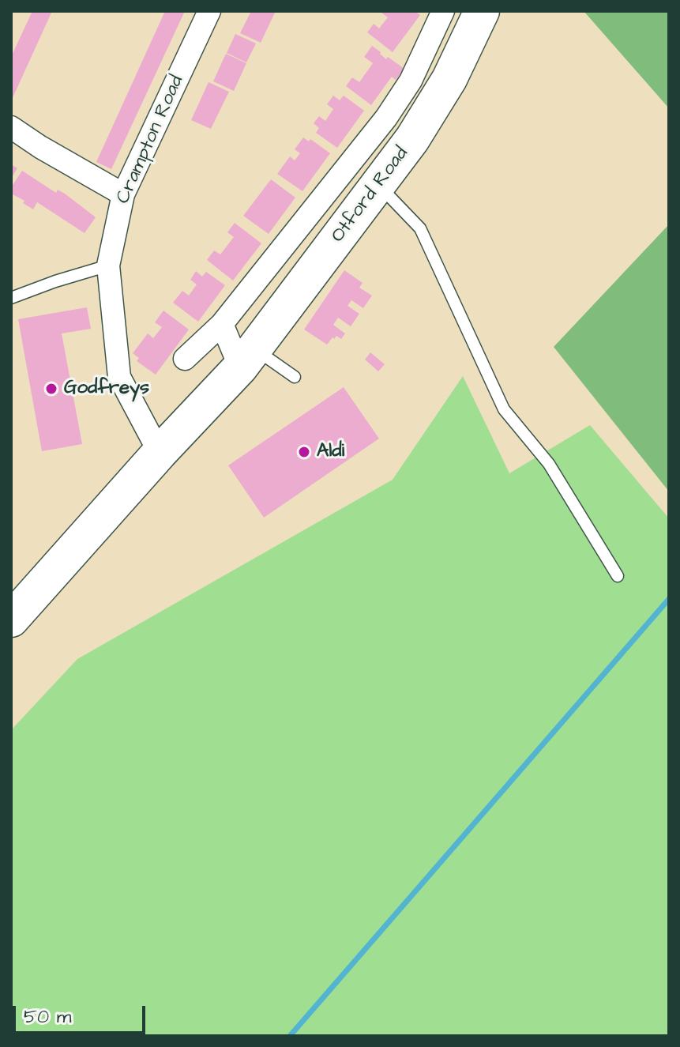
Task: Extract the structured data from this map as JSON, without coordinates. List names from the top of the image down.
{
  "streets": {
    "main road": ["Otford Road"],
    "street": ["Crampton Road"]
  },
  "crossings": [
    ["Crampton Road", "Otford Road"]
  ],
  "places": ["Godfreys", "Aldi"],
  "scale_bar": "50 m"
}
